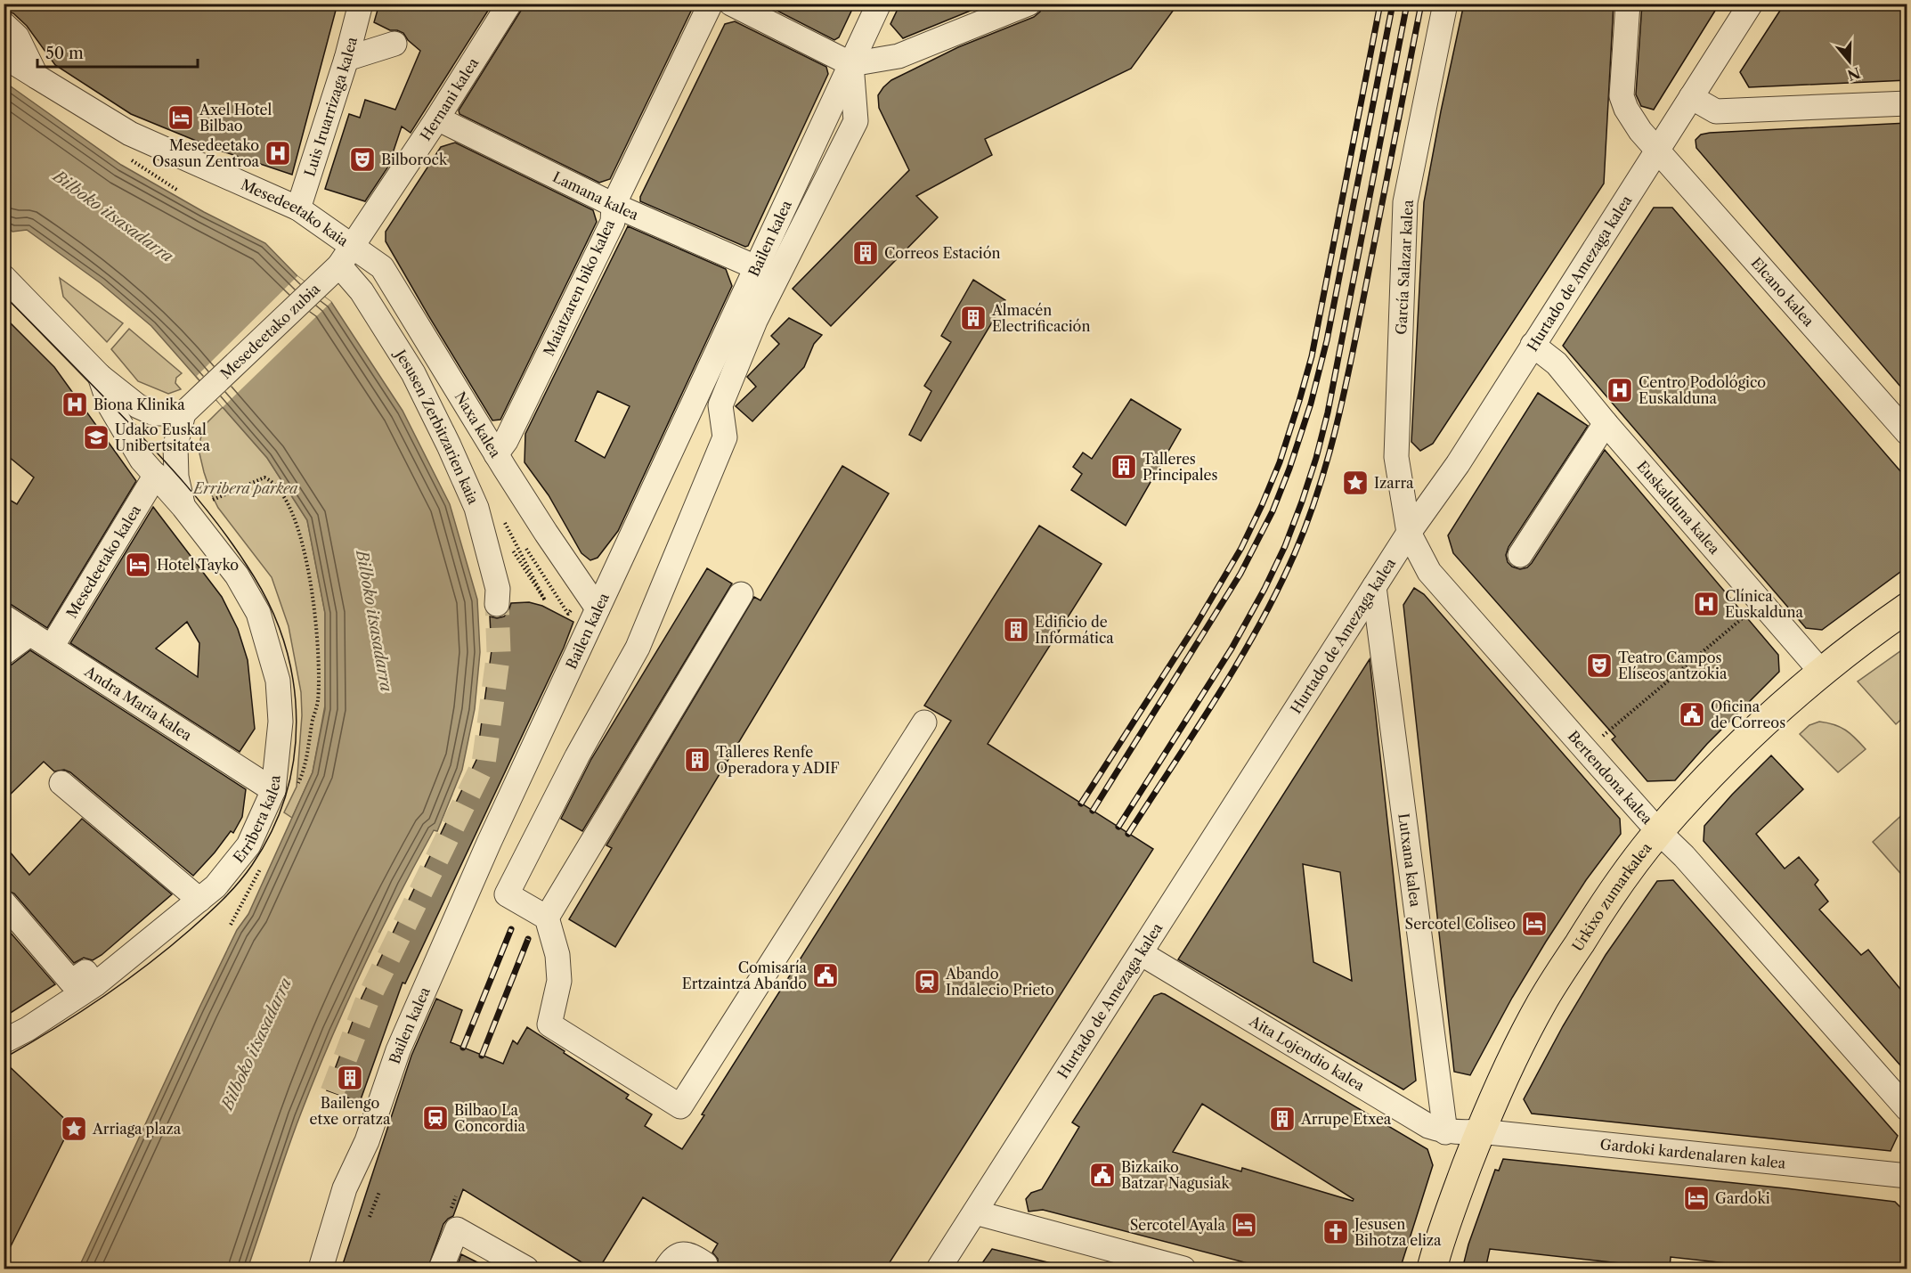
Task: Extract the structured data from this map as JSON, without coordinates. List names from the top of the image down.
{
  "streets": {
    "main road": ["Urkixo zumarkalea"],
    "street": [
      "Hernani kalea",
      "Luis Iruarrizaga kalea",
      "Lamana kalea",
      "Mesedeetako kaia",
      "Bailen kalea",
      "García Salazar kalea",
      "Hurtado de Amezaga kalea",
      "Maiatzaren biko kalea",
      "Elcano kalea",
      "Mesedeetako zubia",
      "Naxa kalea",
      "Jesusen Zerbitzarien kaia",
      "Euskalduna kalea",
      "Mesedeetako kalea",
      "Andra Maria kalea",
      "Bertendona kalea",
      "Erribera kalea",
      "Lutxana kalea",
      "Aita Lojendio kalea",
      "Gardoki kardenalaren kalea"
    ]
  },
  "crossings": [
    ["Hernani kalea", "Lamana kalea"],
    ["Hernani kalea", "Mesedeetako kaia"],
    ["Hernani kalea", "Mesedeetako zubia"],
    ["Hernani kalea", "Naxa kalea"],
    ["Hernani kalea", "Jesusen Zerbitzarien kaia"],
    ["Luis Iruarrizaga kalea", "Mesedeetako kaia"],
    ["Lamana kalea", "Bailen kalea"],
    ["Lamana kalea", "Maiatzaren biko kalea"],
    ["Mesedeetako kaia", "Mesedeetako zubia"],
    ["Mesedeetako kaia", "Naxa kalea"],
    ["Mesedeetako kaia", "Jesusen Zerbitzarien kaia"],
    ["Bailen kalea", "Naxa kalea"],
    ["García Salazar kalea", "Hurtado de Amezaga kalea"],
    ["García Salazar kalea", "Bertendona kalea"],
    ["Hurtado de Amezaga kalea", "Elcano kalea"],
    ["Hurtado de Amezaga kalea", "Euskalduna kalea"],
    ["Hurtado de Amezaga kalea", "Bertendona kalea"],
    ["Hurtado de Amezaga kalea", "Lutxana kalea"],
    ["Hurtado de Amezaga kalea", "Aita Lojendio kalea"],
    ["Maiatzaren biko kalea", "Naxa kalea"],
    ["Mesedeetako zubia", "Naxa kalea"],
    ["Mesedeetako zubia", "Jesusen Zerbitzarien kaia"],
    ["Mesedeetako zubia", "Erribera kalea"],
    ["Naxa kalea", "Jesusen Zerbitzarien kaia"],
    ["Euskalduna kalea", "Urkixo zumarkalea"],
    ["Mesedeetako kalea", "Andra Maria kalea"],
    ["Mesedeetako kalea", "Erribera kalea"],
    ["Andra Maria kalea", "Erribera kalea"],
    ["Bertendona kalea", "Urkixo zumarkalea"],
    ["Lutxana kalea", "Aita Lojendio kalea"],
    ["Urkixo zumarkalea", "Aita Lojendio kalea"],
    ["Urkixo zumarkalea", "Gardoki kardenalaren kalea"],
    ["Aita Lojendio kalea", "Gardoki kardenalaren kalea"]
  ],
  "water": ["Bilboko itsasadarra"],
  "parks": ["Erribera parkea"],
  "places": {
    "hotel": [
      "Axel Hotel Bilbao",
      "Hotel Tayko",
      "Sercotel Coliseo",
      "Gardoki",
      "Sercotel Ayala"
    ],
    "hospital": [
      "Mesedeetako Osasun Zentroa",
      "Centro Podológico Euskalduna",
      "Biona Klinika",
      "Clínica Euskalduna"
    ],
    "theatre": ["Bilborock", "Teatro Campos Elíseos antzokia"],
    "building": [
      "Correos Estación",
      "Almacén Electrificación",
      "Talleres Principales",
      "Edificio de Informática",
      "Talleres Renfe Operadora y ADIF",
      "Bailengo etxe orratza",
      "Arrupe Etxea"
    ],
    "school or university": ["Udako Euskal Unibertsitatea"],
    "place": ["Izarra", "Arriaga plaza"],
    "public building": ["Oficina de Correos", "Comisaría Ertzaintza Abando", "Bizkaiko Batzar Nagusiak"],
    "station": ["Abando Indalecio Prieto", "Bilbao La Concordia"],
    "church": ["Jesusen Bihotza eliza"]
  },
  "scale_bar": "50 m",
  "north": "bottom"
}
